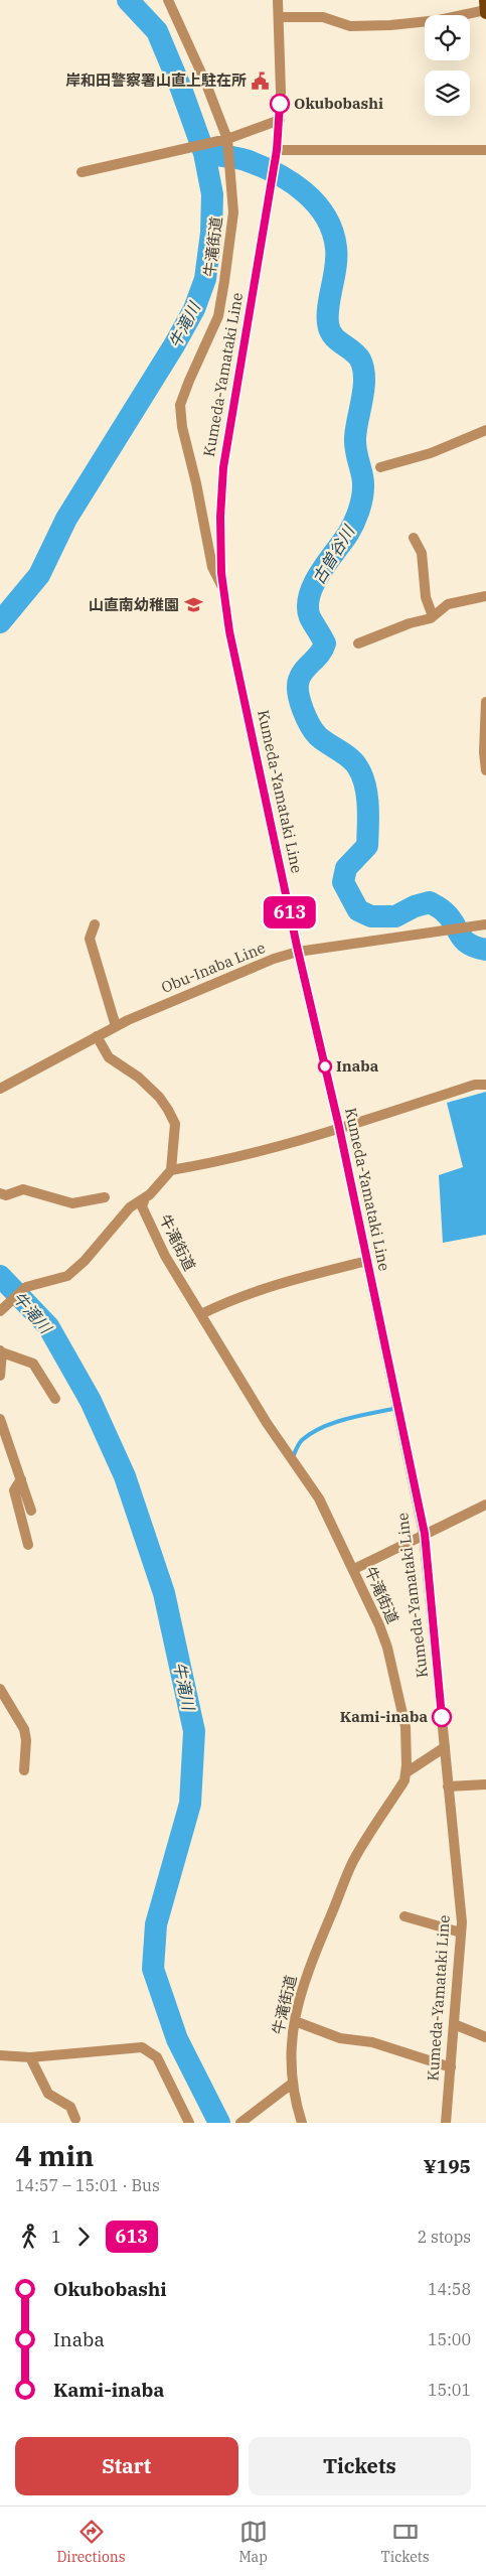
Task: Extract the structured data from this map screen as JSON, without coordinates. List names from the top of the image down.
{
  "streets": {
    "street": ["牛滝街道", "Kumeda-Yamataki Line", "Obu-Inaba Line"]
  },
  "crossings": [
    ["牛滝街道", "Kumeda-Yamataki Line"],
    ["Kumeda-Yamataki Line", "Obu-Inaba Line"]
  ],
  "water": ["牛滝川", "古曽谷川"],
  "places": {
    "public building": ["岸和田警察署山直上駐在所"],
    "other": ["Okubobashi", "Inaba", "Kami-inaba"],
    "school or university": ["山直南幼稚園"]
  },
  "lines": ["bus line 613"],
  "page": {
    "on_map": "613",
    "heading": ["4 min", "14:57 – 15:01 · Bus", "¥195"],
    "legs": ["1", "613", "2 stops"],
    "list": [
      {
        "name": "Okubobashi",
        "value": "14:58"
      },
      {
        "name": "Inaba",
        "value": "15:00"
      },
      {
        "name": "Kami-inaba",
        "value": "15:01"
      }
    ],
    "buttons": ["Start", "Tickets"],
    "tabs": ["Directions", "Map", "Tickets"]
  }
}
